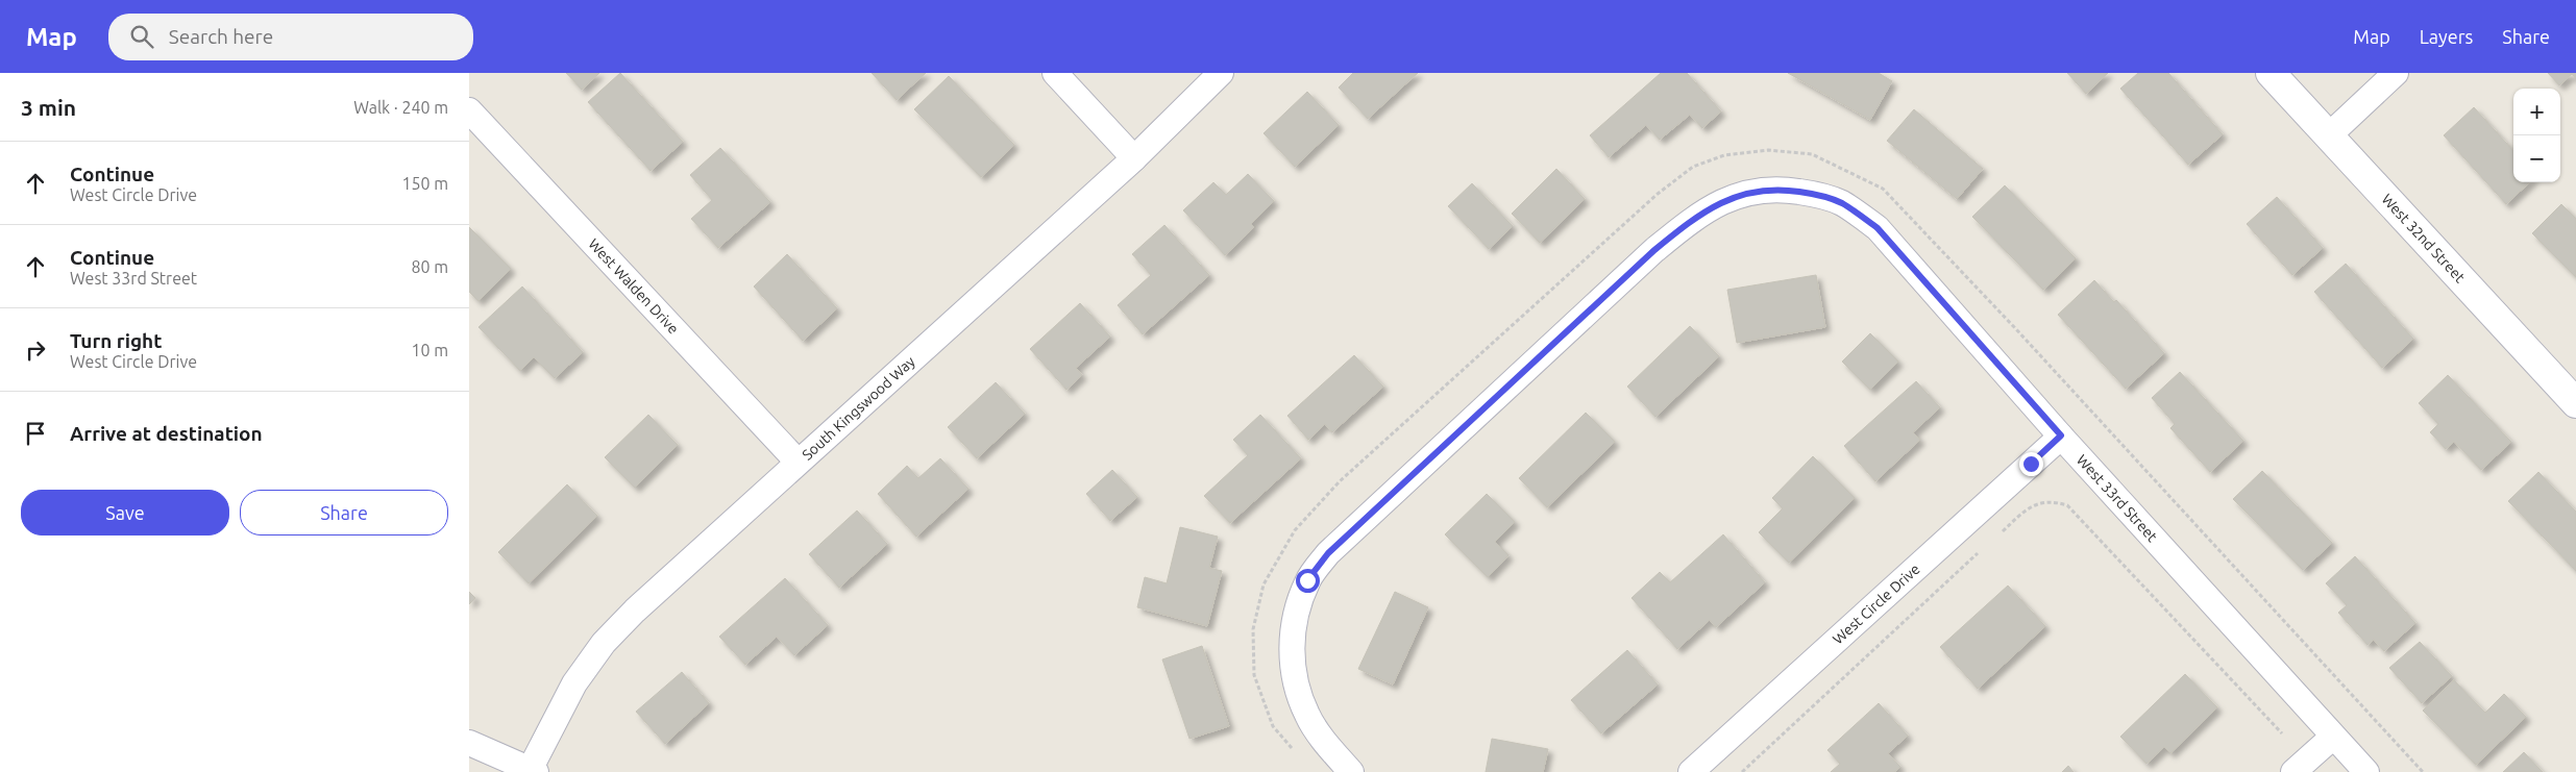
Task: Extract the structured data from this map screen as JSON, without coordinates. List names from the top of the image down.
{
  "streets": {
    "street": [
      "West 32nd Street",
      "West Walden Drive",
      "South Kingswood Way",
      "West 33rd Street",
      "West Circle Drive"
    ]
  },
  "crossings": [
    ["West Walden Drive", "South Kingswood Way"],
    ["West 33rd Street", "West Circle Drive"]
  ],
  "page": {
    "header": "Map",
    "search": "Search here",
    "nav": ["Map", "Layers", "Share"],
    "heading": ["3 min", "Walk · 240 m"],
    "map_buttons": ["+", "−"],
    "list": [
      ["Continue", "West Circle Drive", "150 m"],
      ["Continue", "West 33rd Street", "80 m"],
      ["Turn right", "West Circle Drive", "10 m"],
      "Arrive at destination"
    ],
    "buttons": ["Save", "Share"]
  }
}
